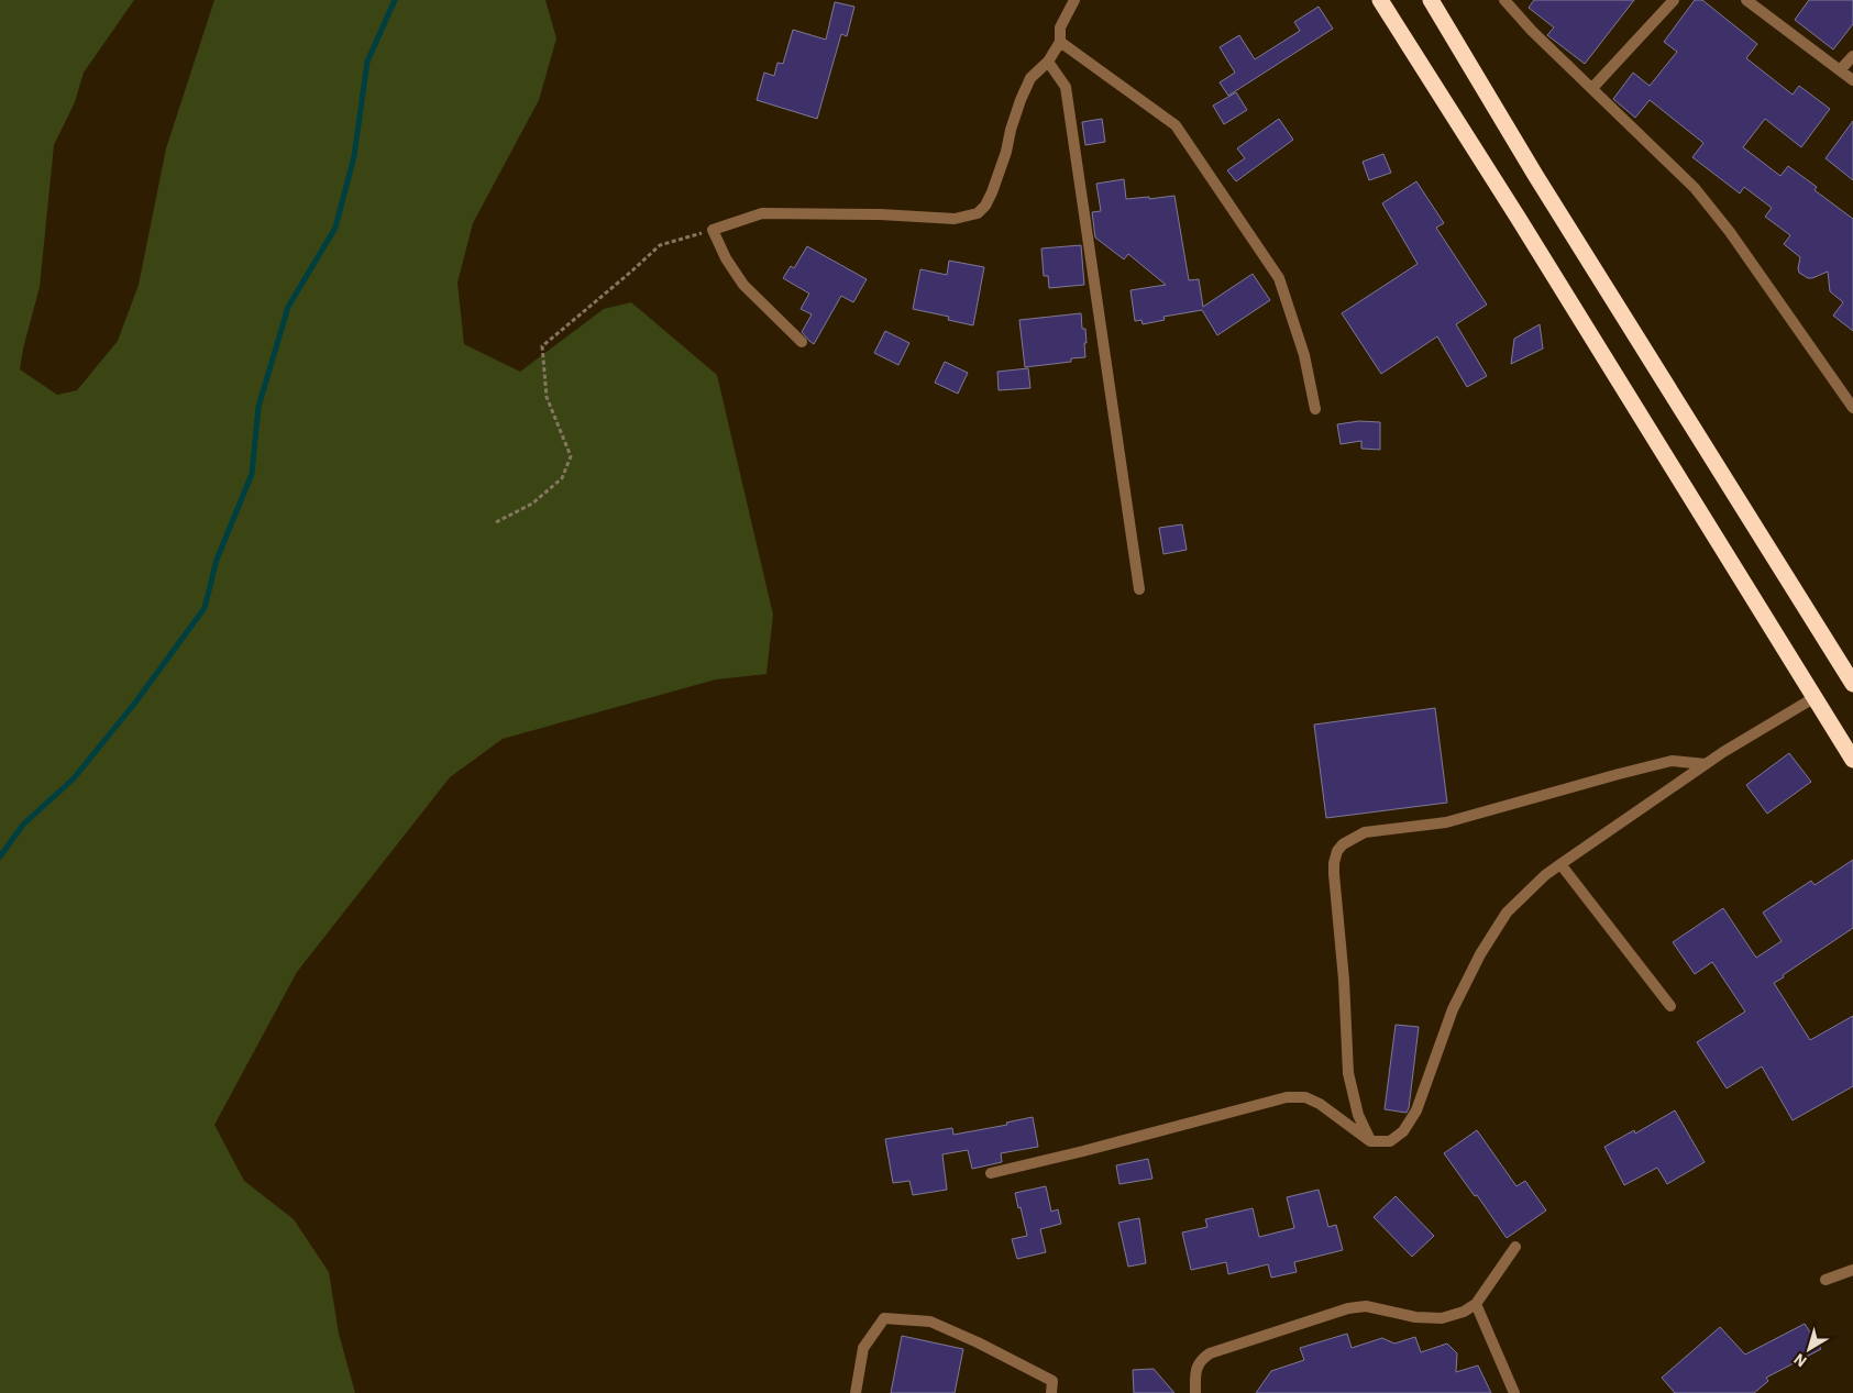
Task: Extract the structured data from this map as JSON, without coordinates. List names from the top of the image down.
{
  "north": "bottom left"
}
